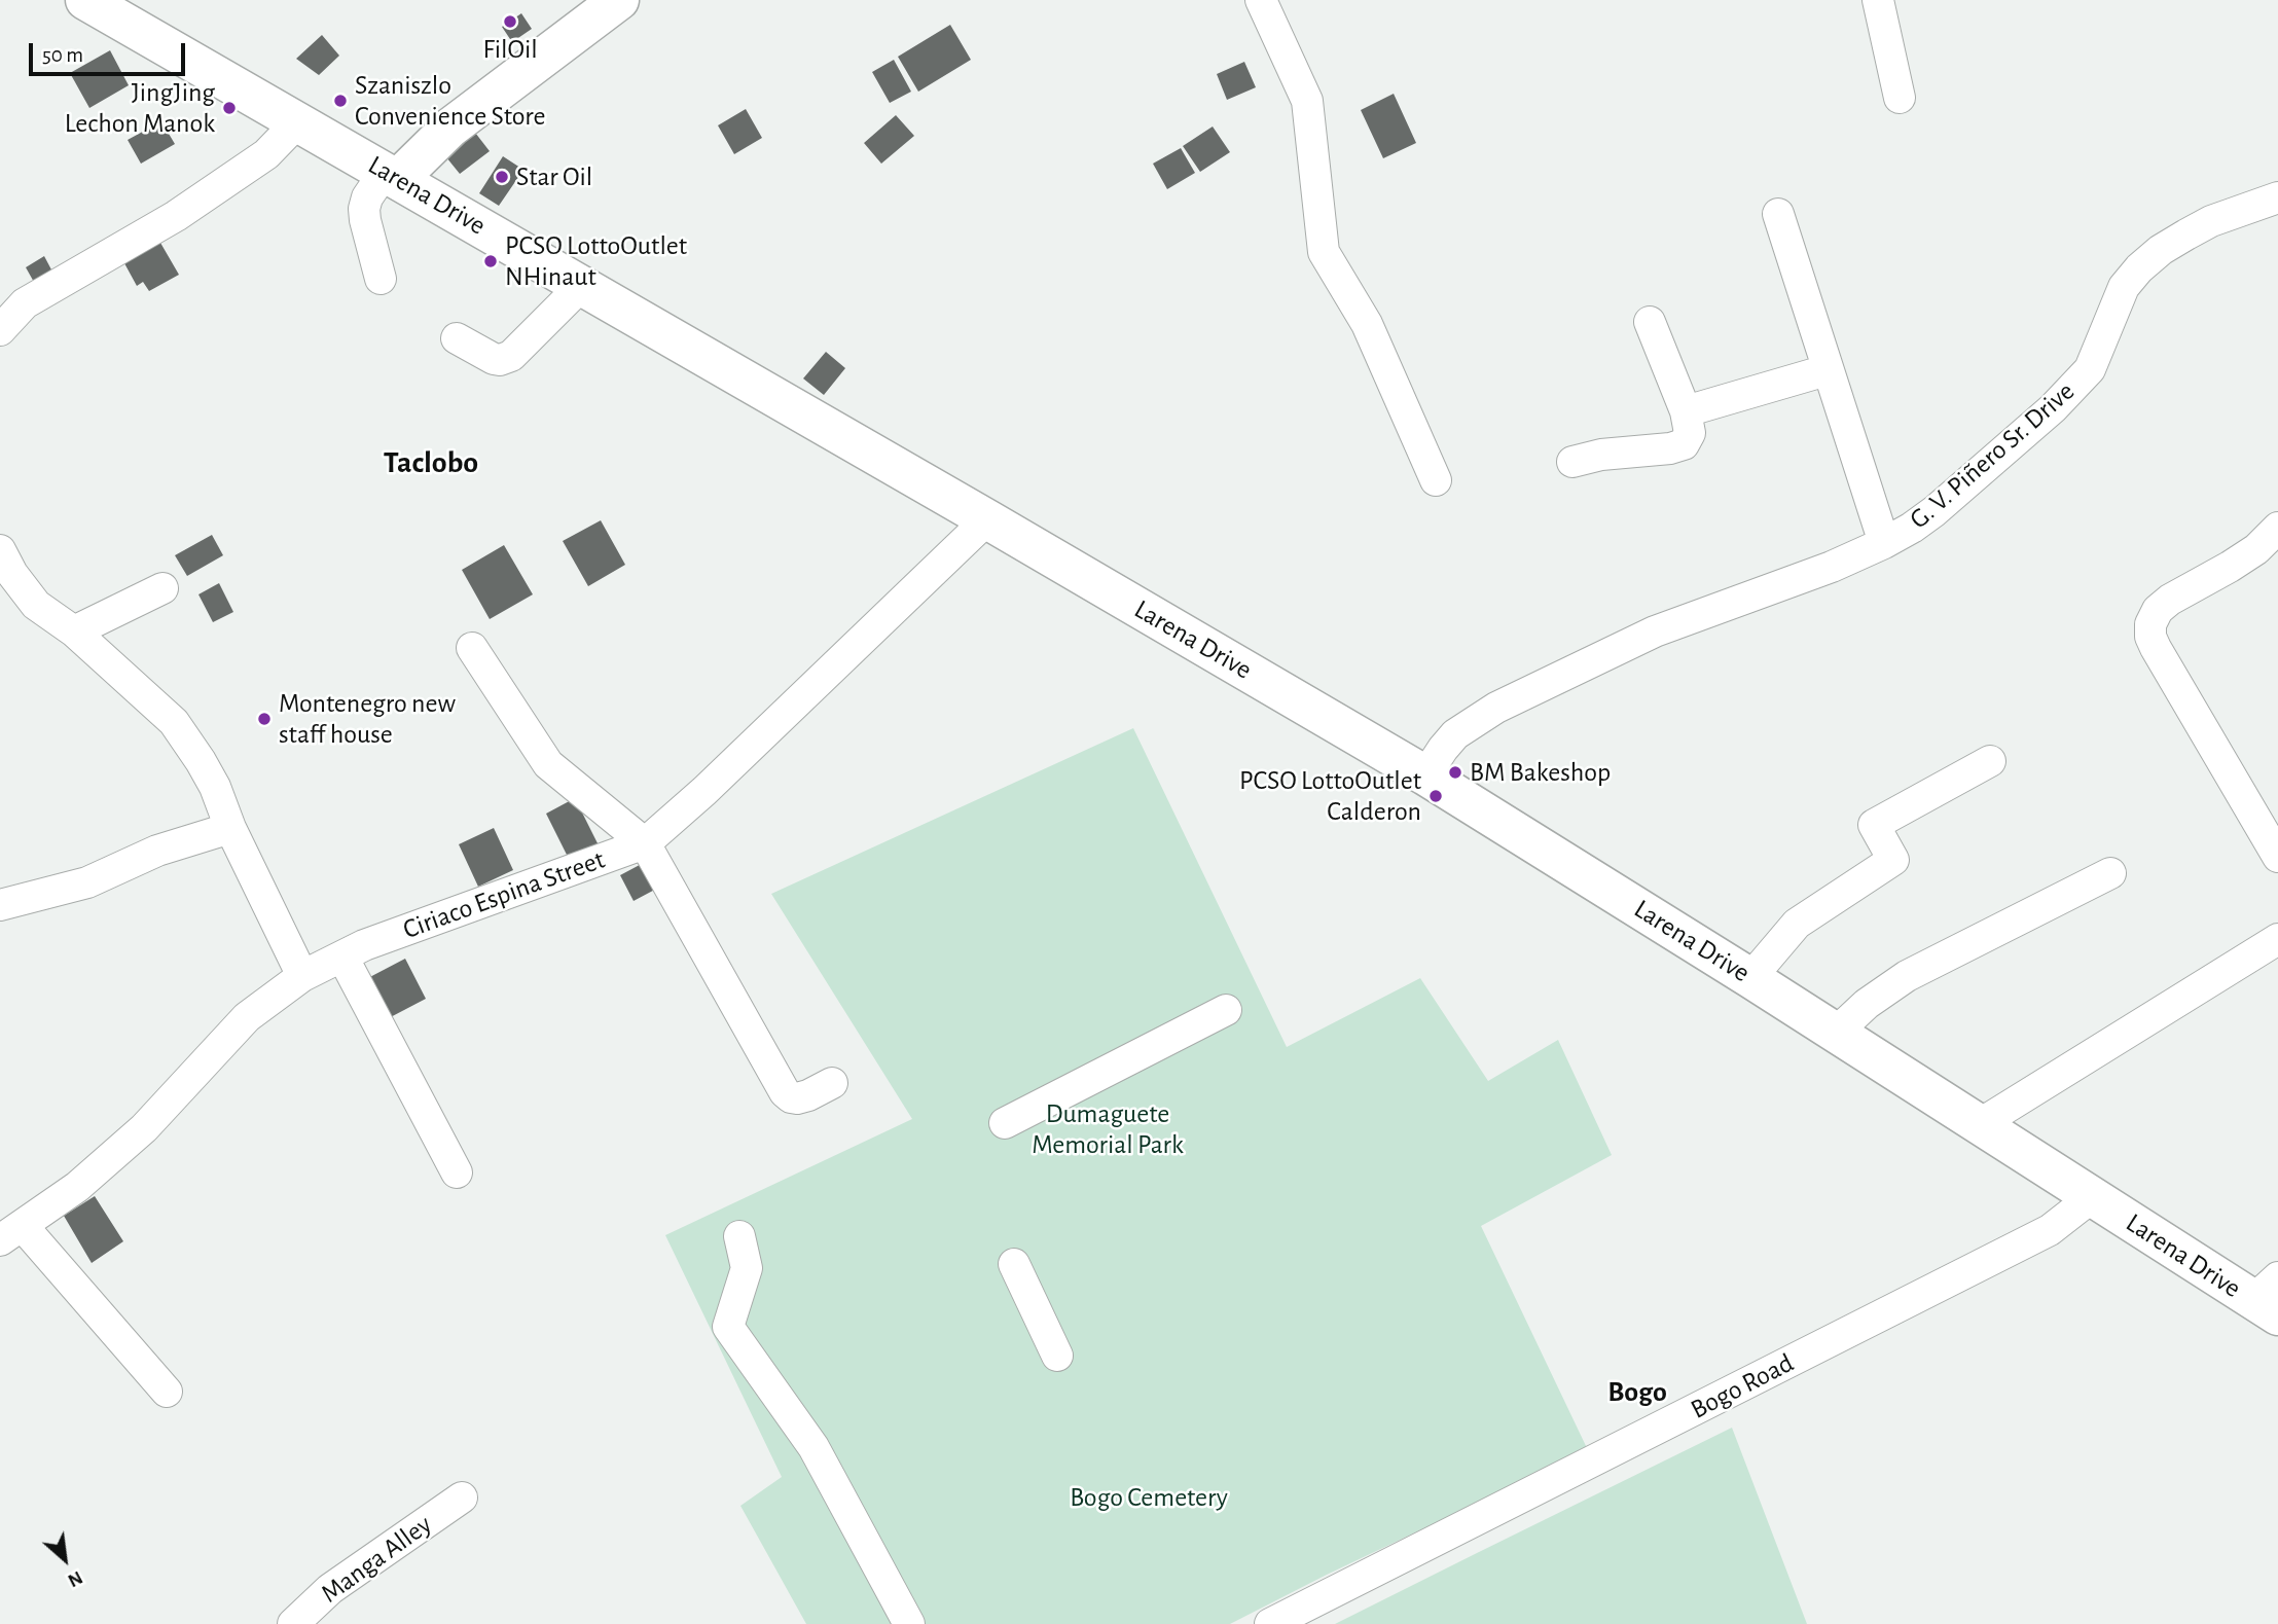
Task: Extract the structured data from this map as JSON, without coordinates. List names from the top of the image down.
{
  "streets": {
    "main road": ["Larena Drive"],
    "street": [
      "G. V. Piñero Sr. Drive",
      "Ciriaco Espina Street",
      "Bogo Road",
      "Manga Alley"
    ]
  },
  "crossings": [
    ["Larena Drive", "G. V. Piñero Sr. Drive"],
    ["Larena Drive", "Ciriaco Espina Street"],
    ["Larena Drive", "Bogo Road"]
  ],
  "districts": ["Taclobo", "Bogo"],
  "parks": ["Dumaguete Memorial Park", "Bogo Cemetery"],
  "places": [
    "FilOil",
    "Szaniszlo Convenience Store",
    "JingJing Lechon Manok",
    "Star Oil",
    "PCSO LottoOutlet NHinaut",
    "Montenegro new staff house",
    "BM Bakeshop",
    "PCSO LottoOutlet Calderon"
  ],
  "scale_bar": "50 m",
  "north": "bottom right"
}
